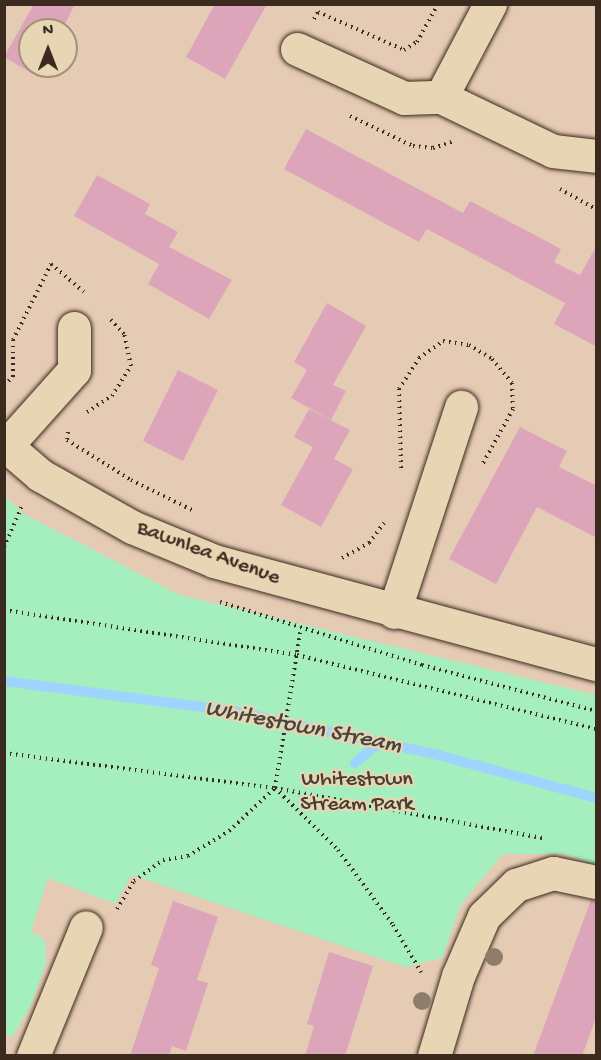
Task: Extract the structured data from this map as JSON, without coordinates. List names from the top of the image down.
{
  "streets": {
    "street": ["Bawnlea Avenue"]
  },
  "water": ["Whitestown Stream"],
  "parks": ["Whitestown Stream Park"],
  "north": "top"
}
